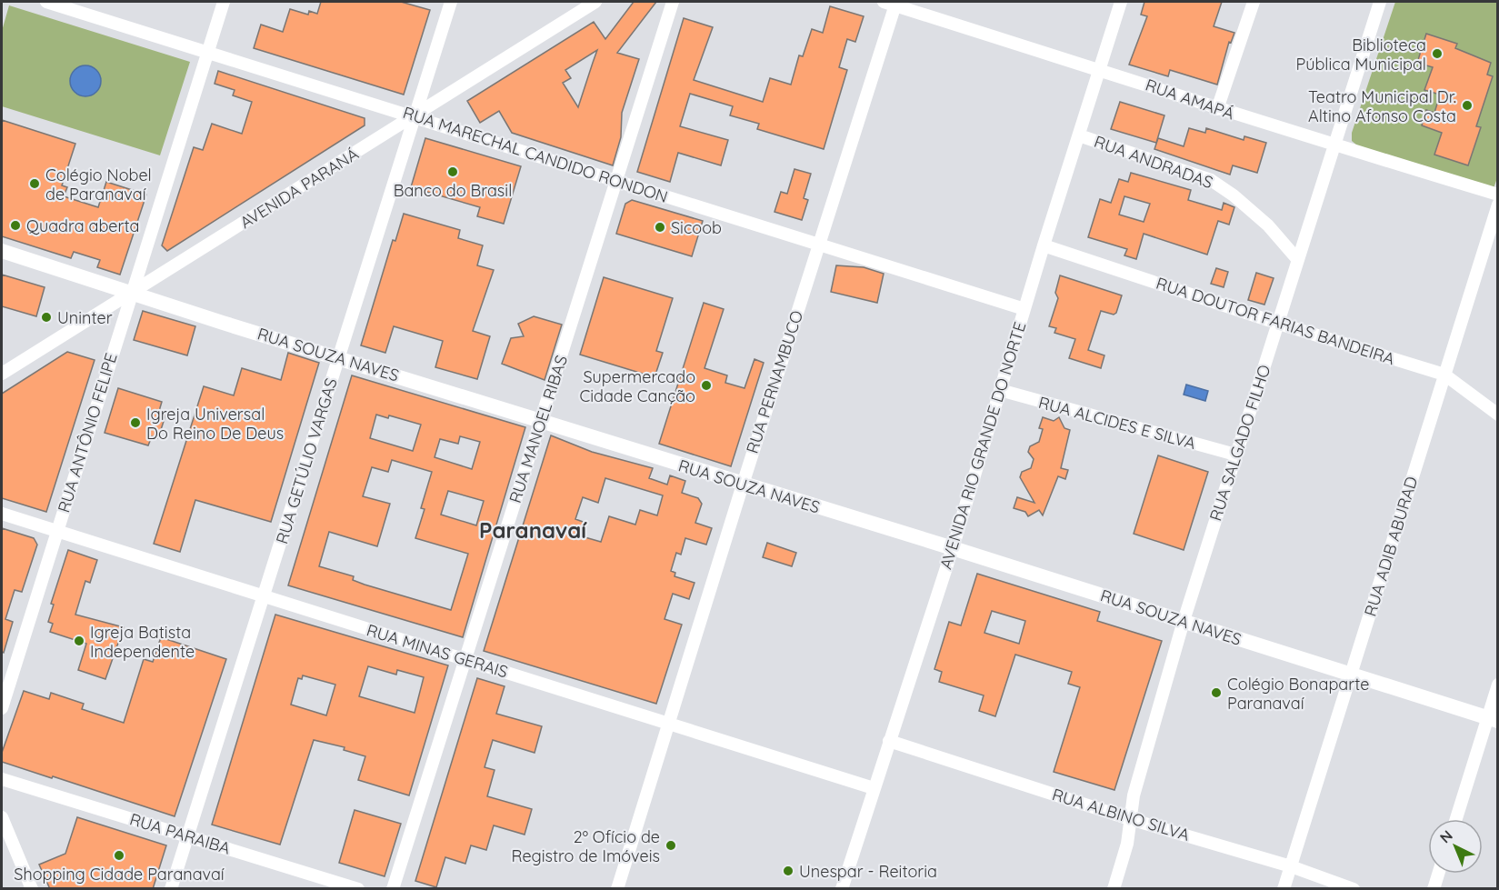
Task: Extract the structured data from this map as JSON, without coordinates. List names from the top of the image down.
{
  "streets": {
    "main road": ["RUA SOUZA NAVES"],
    "street": [
      "RUA AMAPÁ",
      "RUA MARECHAL CANDIDO RONDON",
      "RUA ANDRADAS",
      "AVENIDA PARANÁ",
      "RUA DOUTOR FARIAS BANDEIRA",
      "RUA PERNAMBUCO",
      "RUA ALCIDES E SILVA",
      "RUA MANOEL RIBAS",
      "RUA ANTÔNIO FELIPE",
      "RUA SALGADO FILHO",
      "AVENIDA RIO GRANDE DO NORTE",
      "RUA GETÚLIO VARGAS",
      "RUA ADIB ABURAD",
      "RUA MINAS GERAIS",
      "RUA ALBINO SILVA",
      "RUA PARAIBA"
    ]
  },
  "crossings": [
    ["RUA AMAPÁ", "RUA PERNAMBUCO"],
    ["RUA AMAPÁ", "RUA SALGADO FILHO"],
    ["RUA AMAPÁ", "AVENIDA RIO GRANDE DO NORTE"],
    ["RUA MARECHAL CANDIDO RONDON", "AVENIDA PARANÁ"],
    ["RUA MARECHAL CANDIDO RONDON", "RUA PERNAMBUCO"],
    ["RUA MARECHAL CANDIDO RONDON", "RUA MANOEL RIBAS"],
    ["RUA MARECHAL CANDIDO RONDON", "RUA ANTÔNIO FELIPE"],
    ["RUA MARECHAL CANDIDO RONDON", "AVENIDA RIO GRANDE DO NORTE"],
    ["RUA MARECHAL CANDIDO RONDON", "RUA GETÚLIO VARGAS"],
    ["RUA ANDRADAS", "RUA SALGADO FILHO"],
    ["RUA ANDRADAS", "AVENIDA RIO GRANDE DO NORTE"],
    ["AVENIDA PARANÁ", "RUA SOUZA NAVES"],
    ["AVENIDA PARANÁ", "RUA ANTÔNIO FELIPE"],
    ["AVENIDA PARANÁ", "RUA GETÚLIO VARGAS"],
    ["RUA DOUTOR FARIAS BANDEIRA", "RUA SALGADO FILHO"],
    ["RUA DOUTOR FARIAS BANDEIRA", "AVENIDA RIO GRANDE DO NORTE"],
    ["RUA DOUTOR FARIAS BANDEIRA", "RUA ADIB ABURAD"],
    ["RUA SOUZA NAVES", "RUA PERNAMBUCO"],
    ["RUA SOUZA NAVES", "RUA MANOEL RIBAS"],
    ["RUA SOUZA NAVES", "RUA ANTÔNIO FELIPE"],
    ["RUA SOUZA NAVES", "RUA SALGADO FILHO"],
    ["RUA SOUZA NAVES", "AVENIDA RIO GRANDE DO NORTE"],
    ["RUA SOUZA NAVES", "RUA GETÚLIO VARGAS"],
    ["RUA SOUZA NAVES", "RUA ADIB ABURAD"],
    ["RUA PERNAMBUCO", "RUA MINAS GERAIS"],
    ["RUA ALCIDES E SILVA", "RUA SALGADO FILHO"],
    ["RUA ALCIDES E SILVA", "AVENIDA RIO GRANDE DO NORTE"],
    ["RUA MANOEL RIBAS", "RUA MINAS GERAIS"],
    ["RUA ANTÔNIO FELIPE", "RUA MINAS GERAIS"],
    ["RUA SALGADO FILHO", "RUA ALBINO SILVA"],
    ["AVENIDA RIO GRANDE DO NORTE", "RUA MINAS GERAIS"],
    ["AVENIDA RIO GRANDE DO NORTE", "RUA ALBINO SILVA"],
    ["RUA GETÚLIO VARGAS", "RUA MINAS GERAIS"],
    ["RUA GETÚLIO VARGAS", "RUA PARAIBA"],
    ["RUA ADIB ABURAD", "RUA ALBINO SILVA"]
  ],
  "districts": ["Paranavaí"],
  "places": [
    "Biblioteca Pública Municipal",
    "Teatro Municipal Dr. Altino Afonso Costa",
    "Banco do Brasil",
    "Colégio Nobel de Paranavaí",
    "Quadra aberta",
    "Sicoob",
    "Uninter",
    "Supermercado Cidade Canção",
    "Igreja Universal Do Reino De Deus",
    "Igreja Batista Independente",
    "Colégio Bonaparte Paranavaí",
    "2º Ofício de Registro de Imóveis",
    "Shopping Cidade Paranavaí",
    "Unespar - Reitoria"
  ],
  "north": "top left"
}
